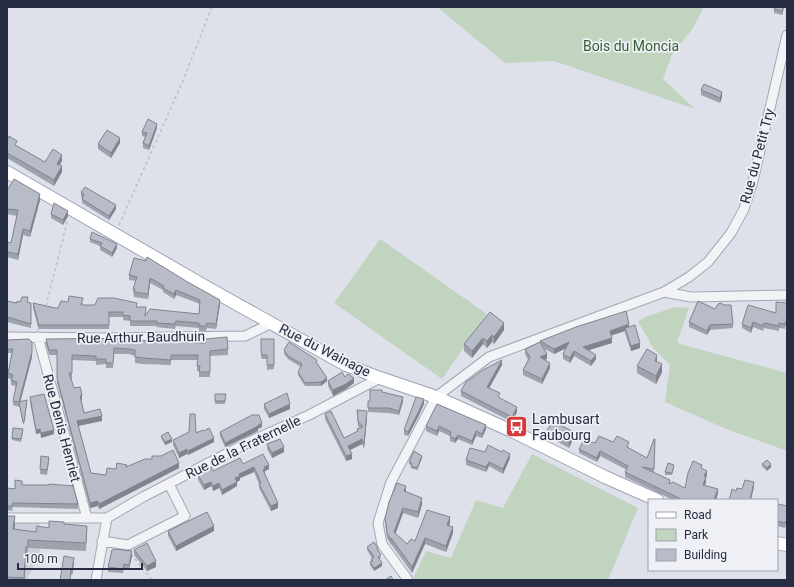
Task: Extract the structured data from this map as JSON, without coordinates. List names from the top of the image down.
{
  "streets": {
    "main road": ["Rue du Wainage"],
    "street": [
      "Rue du Petit Try",
      "Rue Arthur Baudhuin",
      "Rue Denis Henriet",
      "Rue de la Fraternelle"
    ]
  },
  "crossings": [
    ["Rue du Petit Try", "Rue du Wainage"],
    ["Rue Arthur Baudhuin", "Rue du Wainage"],
    ["Rue Arthur Baudhuin", "Rue Denis Henriet"],
    ["Rue du Wainage", "Rue de la Fraternelle"]
  ],
  "parks": ["Bois du Moncia"],
  "places": {
    "bus stop": ["Lambusart Faubourg"]
  },
  "legend": ["Road", "Park", "Building"],
  "scale_bar": "100 m"
}
